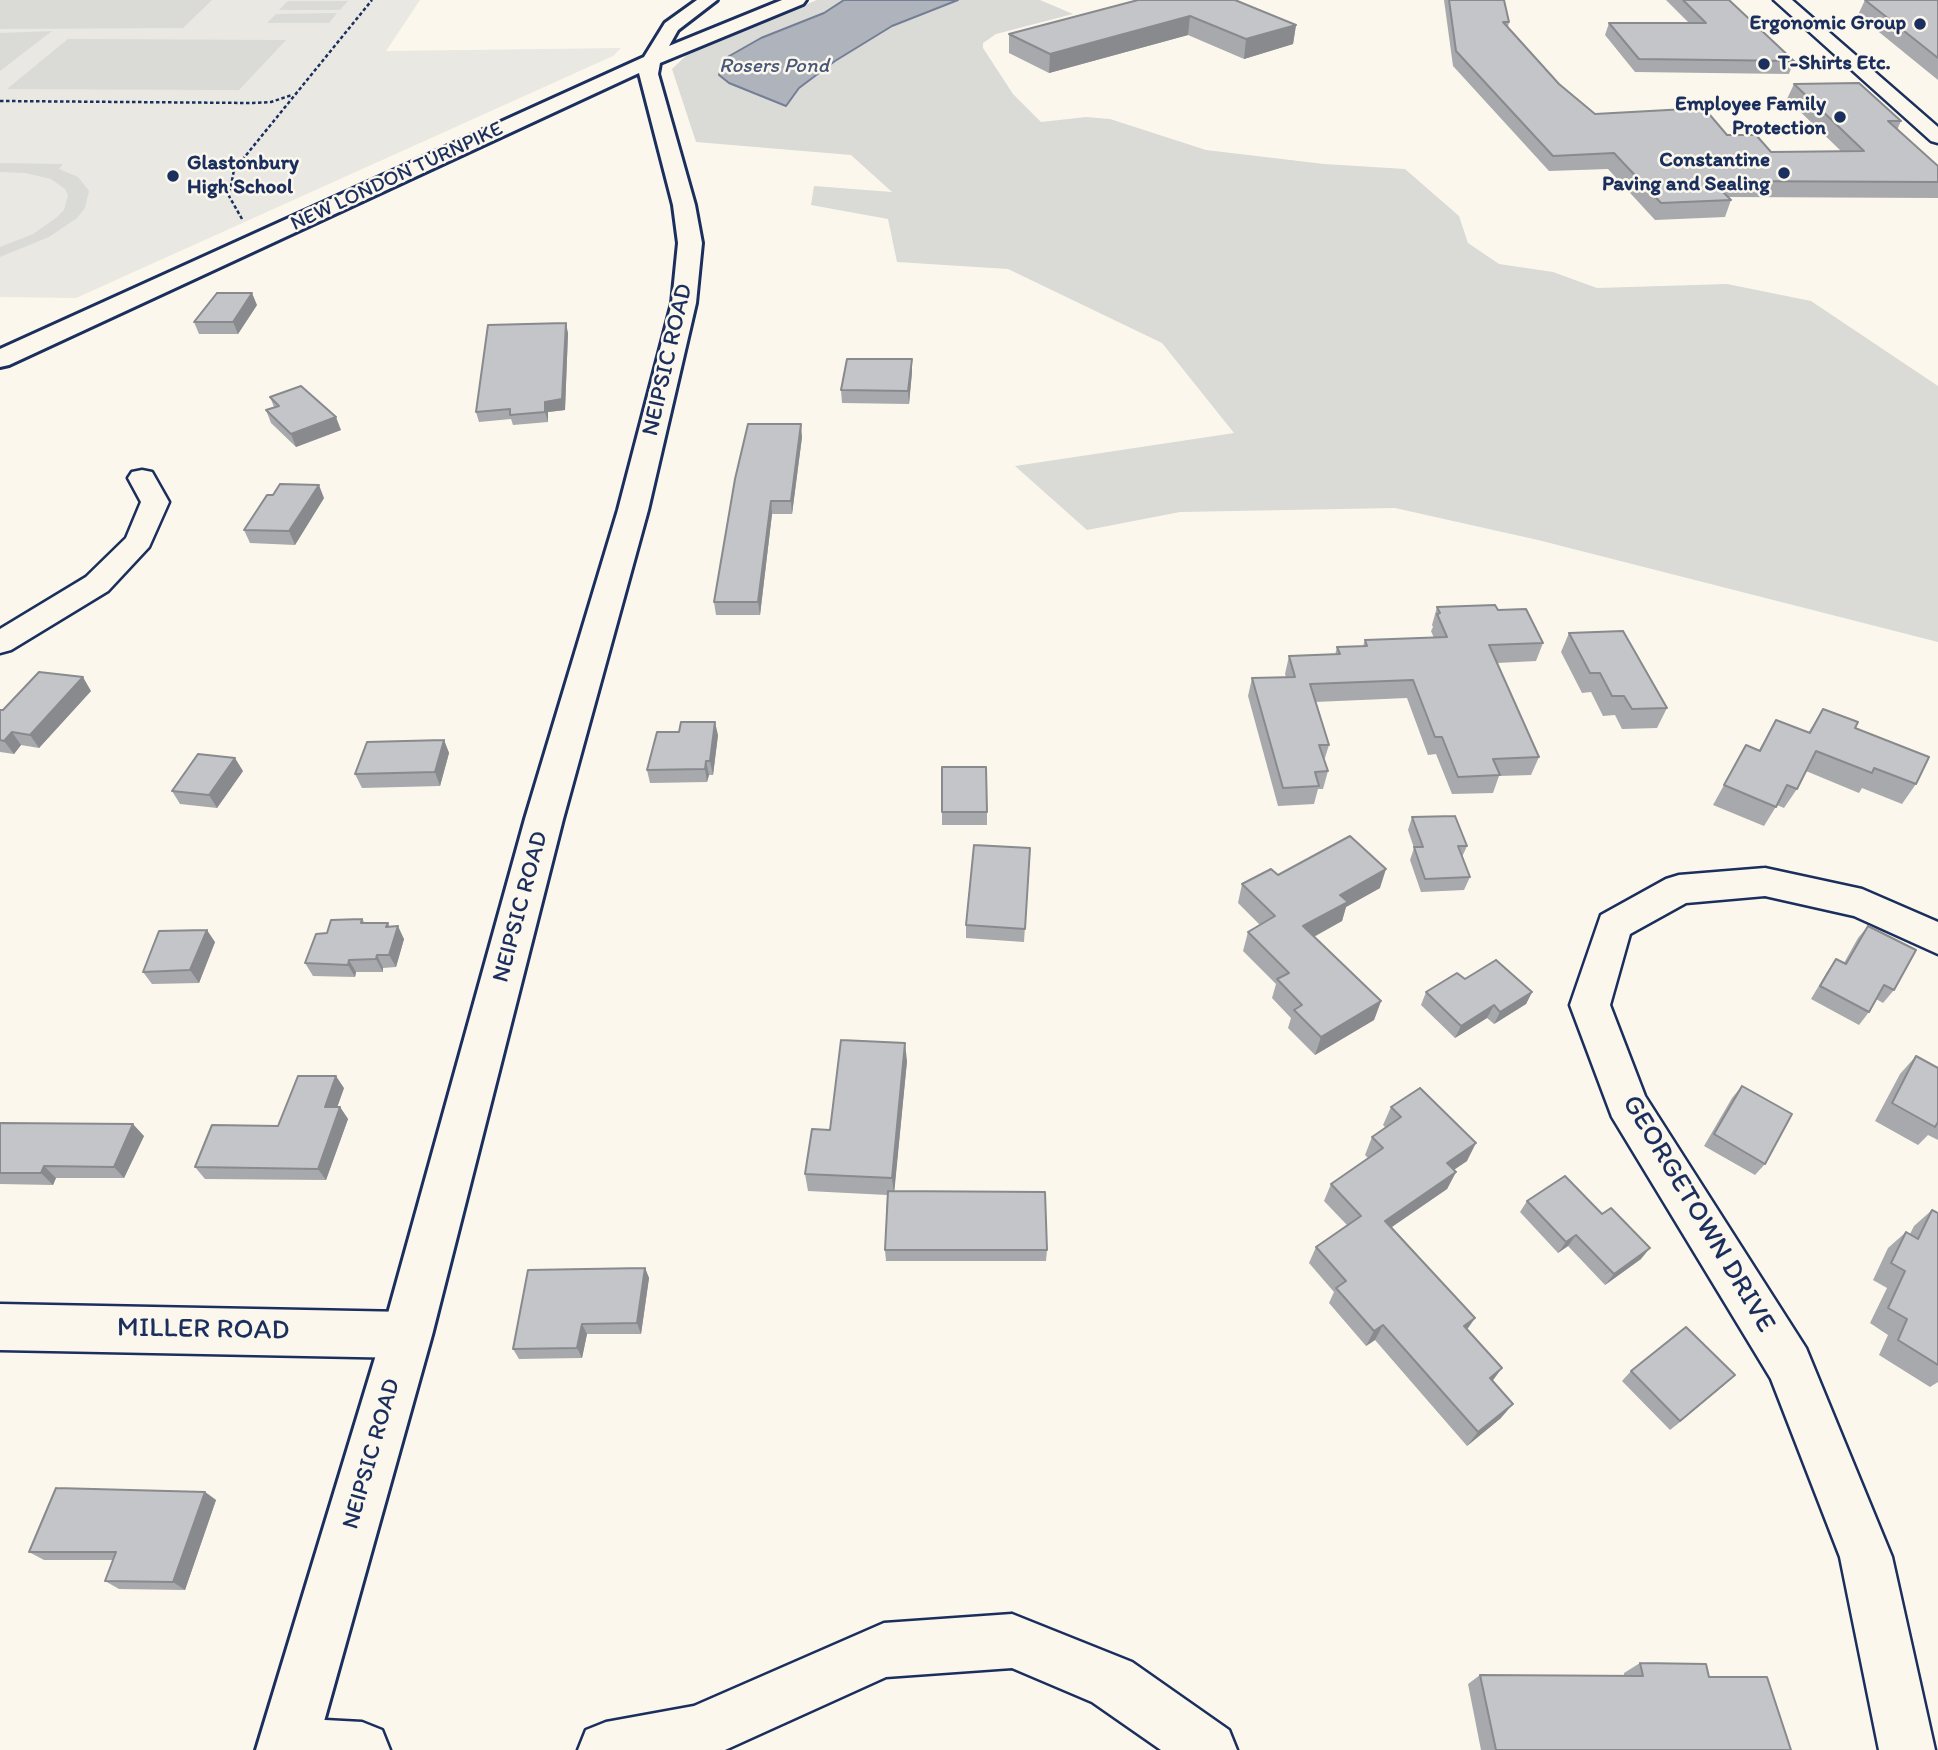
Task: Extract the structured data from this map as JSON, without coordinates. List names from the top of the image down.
{
  "streets": {
    "street": [
      "NEW LONDON TURNPIKE",
      "NEIPSIC ROAD",
      "GEORGETOWN DRIVE",
      "MILLER ROAD"
    ]
  },
  "crossings": [
    ["NEW LONDON TURNPIKE", "NEIPSIC ROAD"],
    ["NEIPSIC ROAD", "MILLER ROAD"]
  ],
  "water": ["Rosers Pond"],
  "places": [
    "Ergonomic Group",
    "T-Shirts Etc.",
    "Employee Family Protection",
    "Constantine Paving and Sealing",
    "Glastonbury High School"
  ]
}
